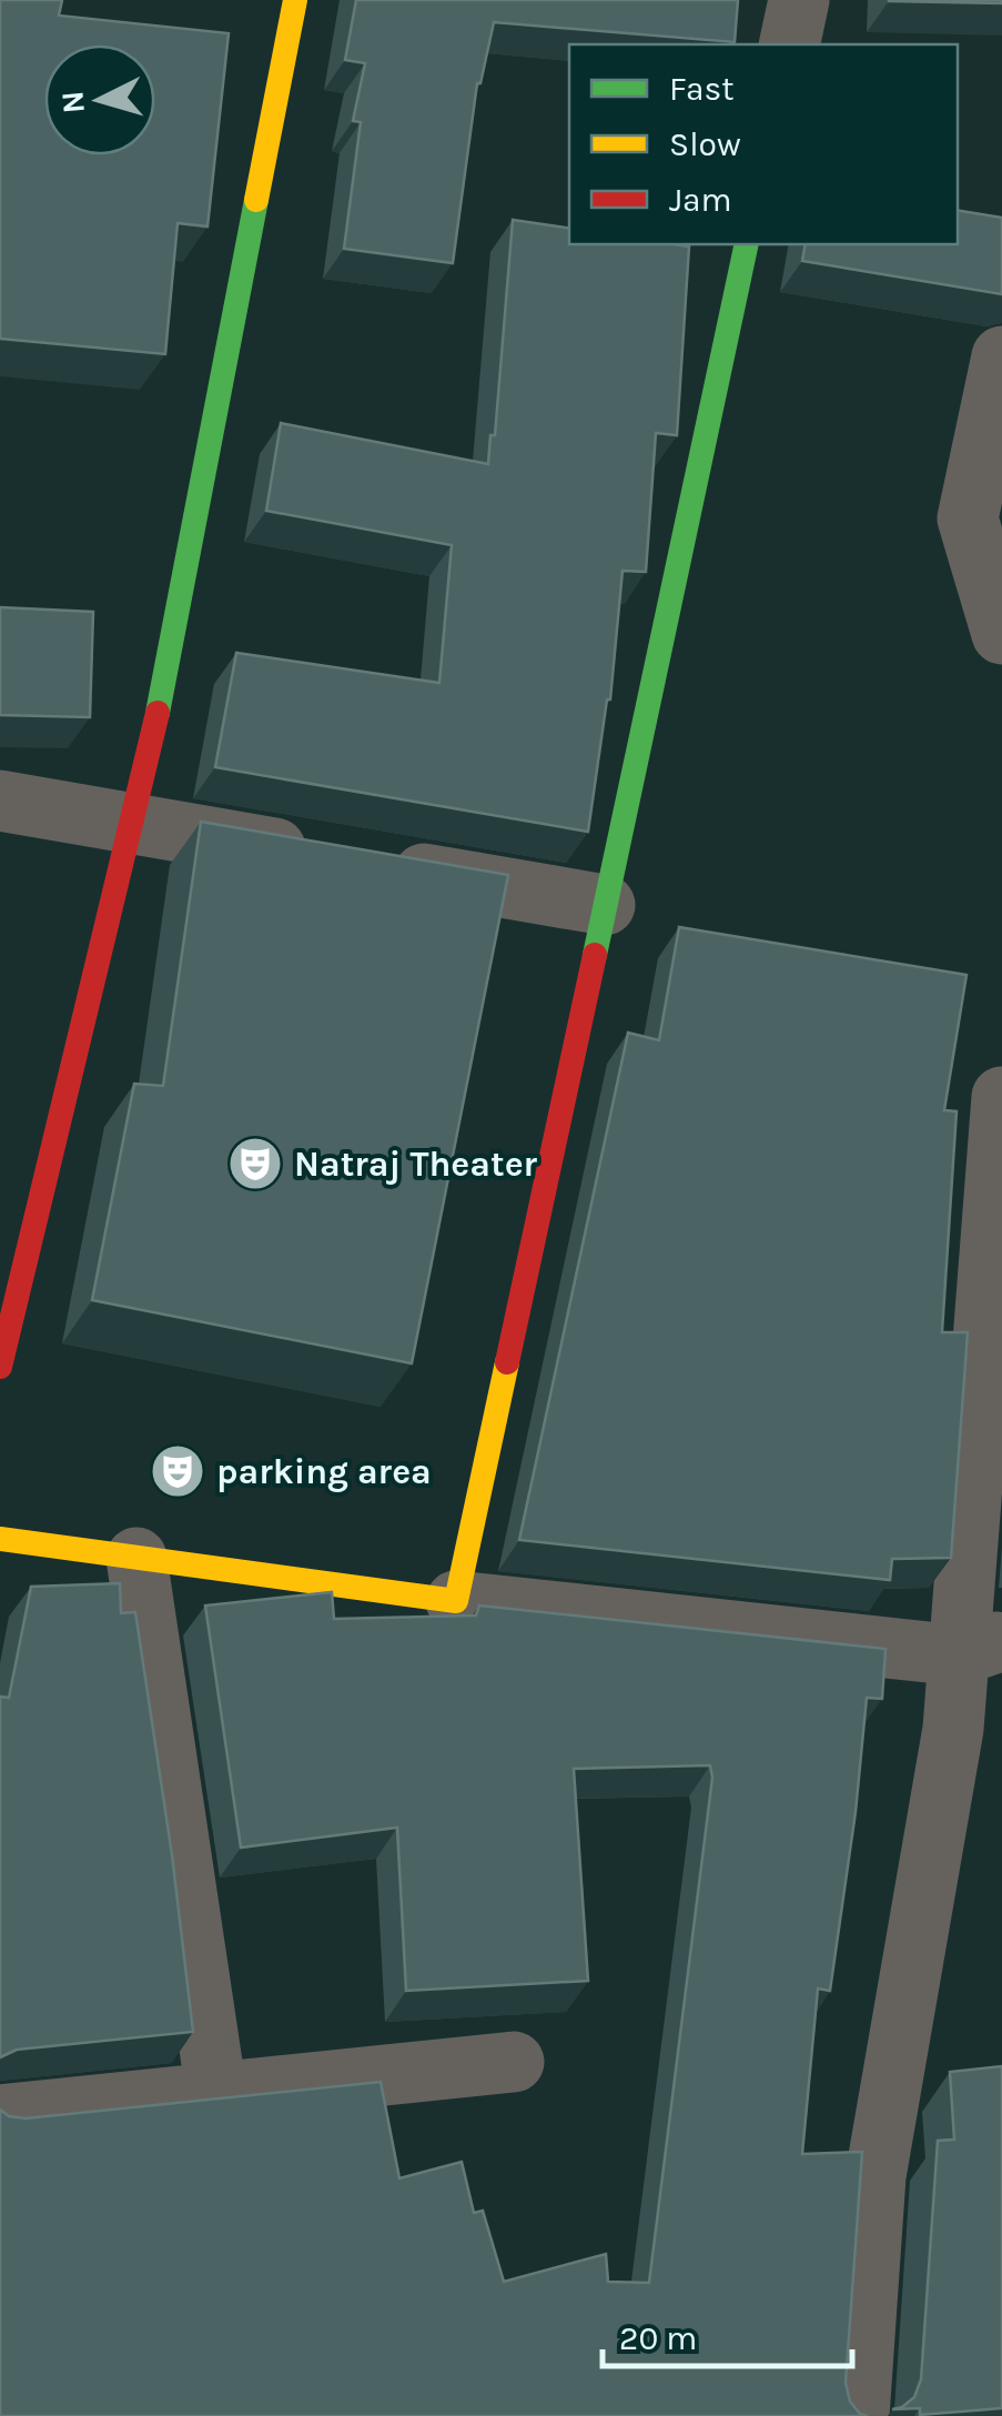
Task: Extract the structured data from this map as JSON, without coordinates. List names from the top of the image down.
{
  "places": {
    "theatre": ["Natraj Theater", "parking area"]
  },
  "legend": ["Fast", "Slow", "Jam"],
  "scale_bar": "20 m",
  "north": "left"
}
